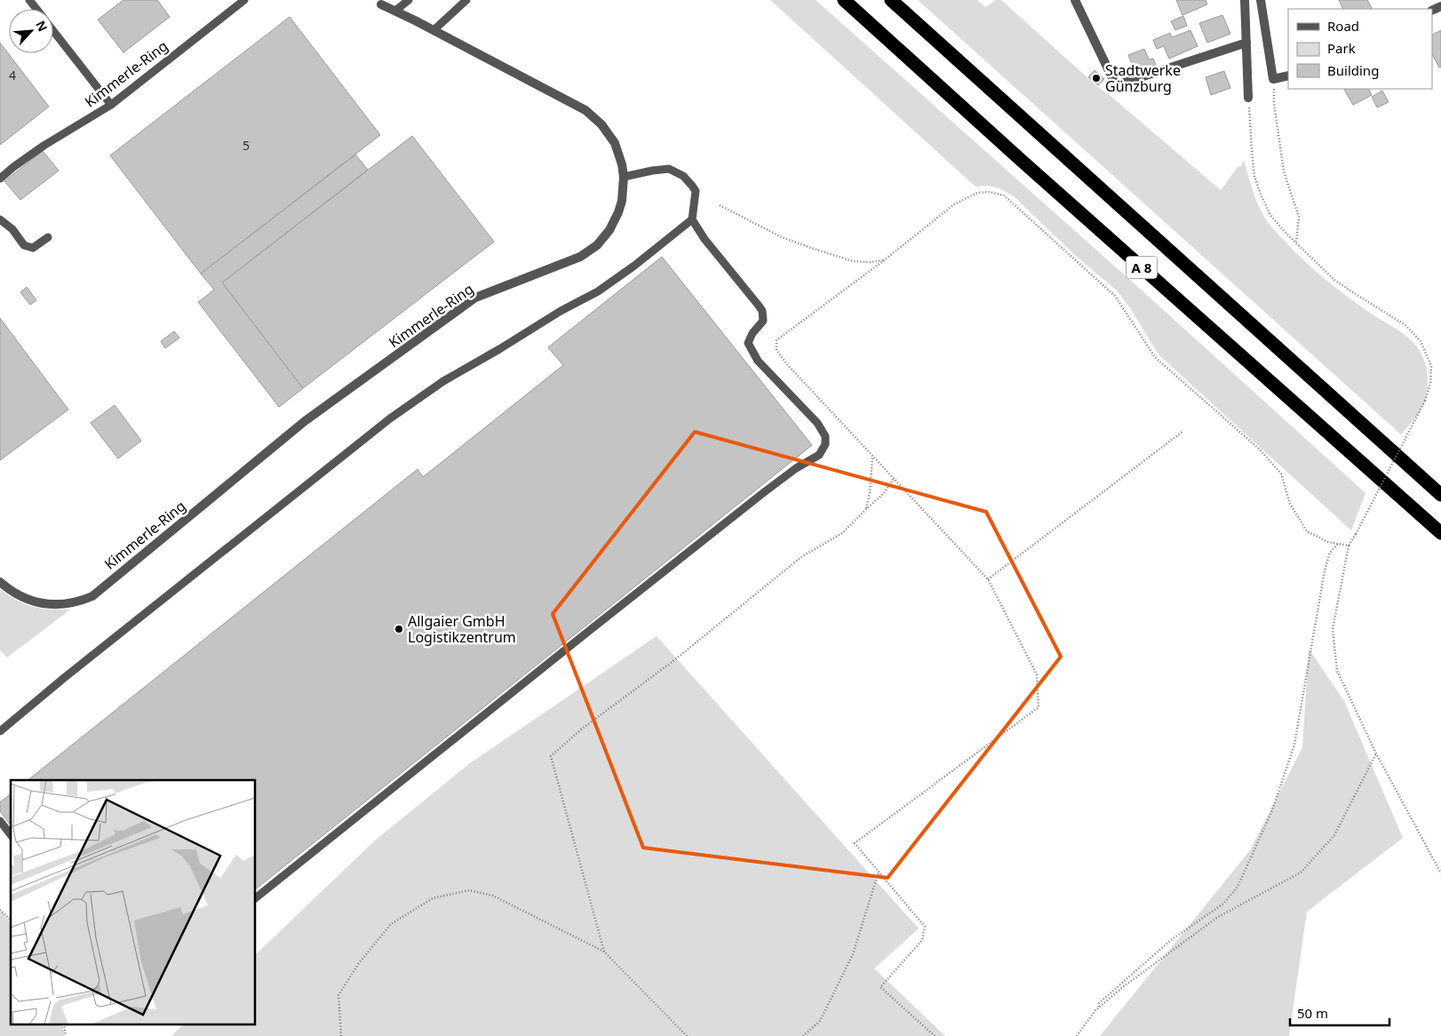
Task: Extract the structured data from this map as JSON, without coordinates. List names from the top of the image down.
{
  "streets": {
    "highway": ["A 8"],
    "street": ["Kimmerle-Ring"]
  },
  "places": ["Stadtwerke Günzburg", "Allgaier GmbH Logistikzentrum"],
  "house_numbers": ["4", "5"],
  "legend": ["Road", "Park", "Building"],
  "scale_bar": "50 m",
  "north": "top right"
}
